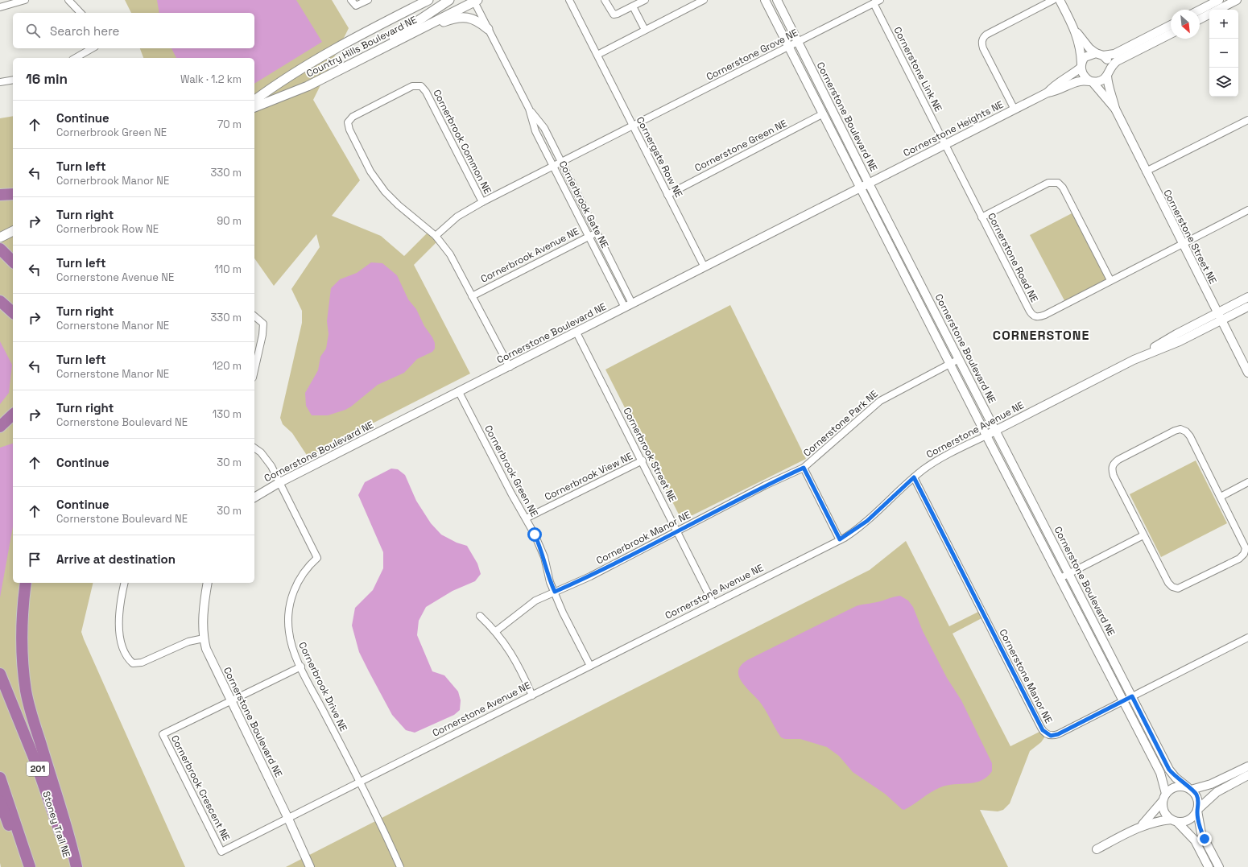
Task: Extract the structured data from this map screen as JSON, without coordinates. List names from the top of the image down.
{
  "streets": {
    "highway": ["201", "Stoney Trail NE"],
    "main road": ["Country Hills Boulevard NE"],
    "street": [
      "Cornerstone Grove NE",
      "Cornerstone Link NE",
      "Cornerstone Boulevard NE",
      "Cornerstone Heights NE",
      "Cornerbrook Common NE",
      "Cornerstone Green NE",
      "Cornergate Row NE",
      "Cornerbrook Gate NE",
      "Cornerstone Street NE",
      "Cornerbrook Avenue NE",
      "Cornerstone Road NE",
      "Cornerstone Park NE",
      "Cornerstone Avenue NE",
      "Cornerbrook Street NE",
      "Cornerbrook Green NE",
      "Cornerbrook View NE",
      "Cornerbrook Manor NE",
      "Cornerstone Manor NE",
      "Cornerbrook Drive NE",
      "Cornerbrook Crescent NE"
    ]
  },
  "crossings": [
    ["Country Hills Boulevard NE", "Cornerbrook Gate NE"],
    ["Cornerstone Grove NE", "Cornerstone Link NE"],
    ["Cornerstone Grove NE", "Cornerstone Boulevard NE"],
    ["Cornerstone Grove NE", "Cornerbrook Common NE"],
    ["Cornerstone Grove NE", "Cornergate Row NE"],
    ["Cornerstone Grove NE", "Cornerbrook Gate NE"],
    ["Cornerstone Link NE", "Cornerstone Heights NE"],
    ["Cornerstone Link NE", "Cornerstone Road NE"],
    ["Cornerstone Boulevard NE", "Cornerstone Heights NE"],
    ["Cornerstone Boulevard NE", "Cornerbrook Common NE"],
    ["Cornerstone Boulevard NE", "Cornerstone Green NE"],
    ["Cornerstone Boulevard NE", "Cornergate Row NE"],
    ["Cornerstone Boulevard NE", "Cornerbrook Gate NE"],
    ["Cornerstone Boulevard NE", "Cornerstone Park NE"],
    ["Cornerstone Boulevard NE", "Cornerstone Avenue NE"],
    ["Cornerstone Boulevard NE", "Cornerbrook Street NE"],
    ["Cornerstone Boulevard NE", "Cornerbrook Green NE"],
    ["Cornerstone Boulevard NE", "Cornerstone Manor NE"],
    ["Cornerstone Boulevard NE", "Cornerbrook Drive NE"],
    ["Cornerstone Boulevard NE", "Cornerbrook Crescent NE"],
    ["Cornerstone Heights NE", "Cornerstone Street NE"],
    ["Cornerstone Heights NE", "Cornerstone Road NE"],
    ["Cornerbrook Common NE", "Cornerbrook Avenue NE"],
    ["Cornerstone Green NE", "Cornergate Row NE"],
    ["Cornerbrook Gate NE", "Cornerbrook Avenue NE"],
    ["Cornerstone Street NE", "Cornerstone Road NE"],
    ["Cornerstone Street NE", "Cornerstone Avenue NE"],
    ["Cornerstone Park NE", "Cornerbrook Manor NE"],
    ["Cornerstone Avenue NE", "Cornerbrook Street NE"],
    ["Cornerstone Avenue NE", "Cornerbrook Green NE"],
    ["Cornerstone Avenue NE", "Cornerstone Manor NE"],
    ["Cornerstone Avenue NE", "Cornerbrook Drive NE"],
    ["Cornerstone Avenue NE", "Cornerbrook Crescent NE"],
    ["Cornerbrook Street NE", "Cornerbrook View NE"],
    ["Cornerbrook Street NE", "Cornerbrook Manor NE"],
    ["Cornerbrook Green NE", "Cornerbrook View NE"],
    ["Cornerbrook Green NE", "Cornerbrook Manor NE"]
  ],
  "districts": ["CORNERSTONE"],
  "north": "bottom right",
  "page": {
    "map_buttons": ["+", "−"],
    "search": "Search here",
    "heading": ["16 min", "Walk · 1.2 km"],
    "list": [
      ["Continue", "Cornerbrook Green NE", "70 m"],
      ["Turn left", "Cornerbrook Manor NE", "330 m"],
      ["Turn right", "Cornerbrook Row NE", "90 m"],
      ["Turn left", "Cornerstone Avenue NE", "110 m"],
      ["Turn right", "Cornerstone Manor NE", "330 m"],
      ["Turn left", "Cornerstone Manor NE", "120 m"],
      ["Turn right", "Cornerstone Boulevard NE", "130 m"],
      ["Continue", "30 m"],
      ["Continue", "Cornerstone Boulevard NE", "30 m"],
      "Arrive at destination"
    ]
  }
}
